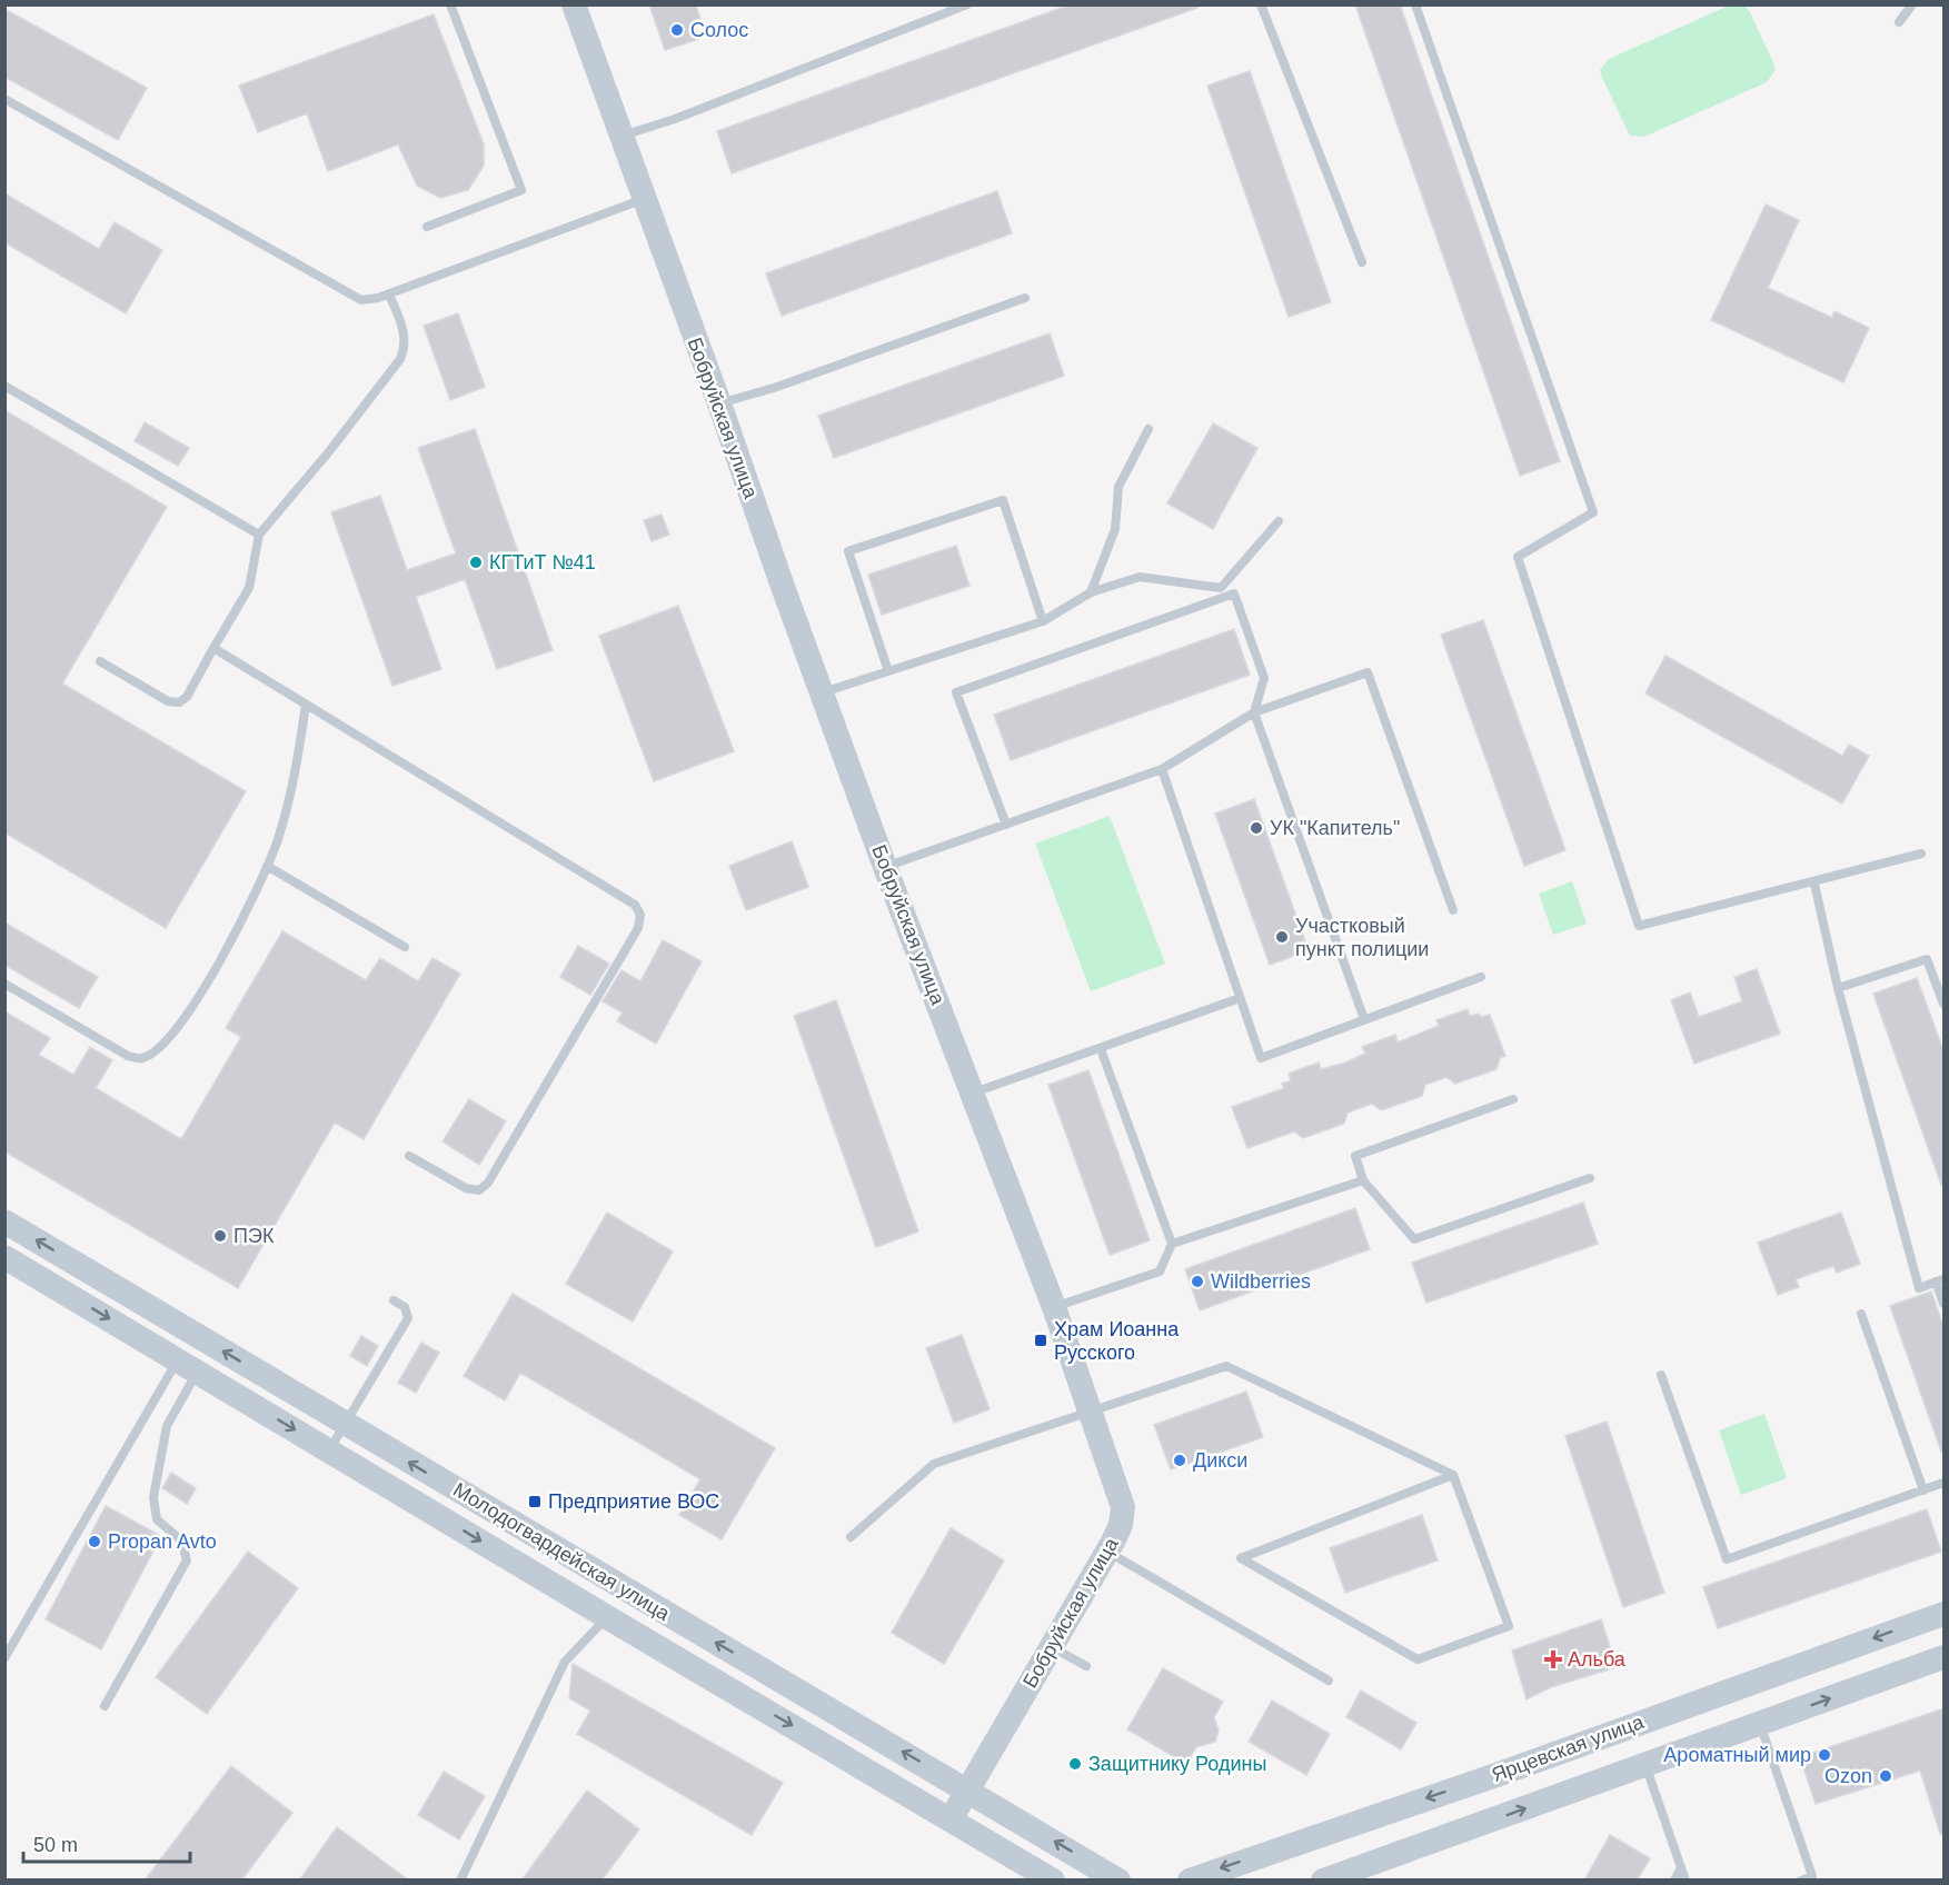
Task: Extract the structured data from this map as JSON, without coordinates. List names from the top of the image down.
{
  "streets": {
    "main road": ["Бобруйская улица", "Молодогвардейская улица", "Ярцевская улица"]
  },
  "crossings": [
    ["Бобруйская улица", "Молодогвардейская улица"]
  ],
  "places": {
    "other": [
      "Солос",
      "КГТиТ №41",
      "УК \"Капитель\"",
      "Участковый пункт полиции",
      "ПЭК",
      "Wildberries",
      "Дикси",
      "Propan Avto",
      "Ароматный мир",
      "Защитнику Родины",
      "Ozon"
    ],
    "transit": ["Храм Иоанна Русского", "Предприятие ВОС"],
    "health": ["Альба"]
  },
  "scale_bar": "50 m"
}
